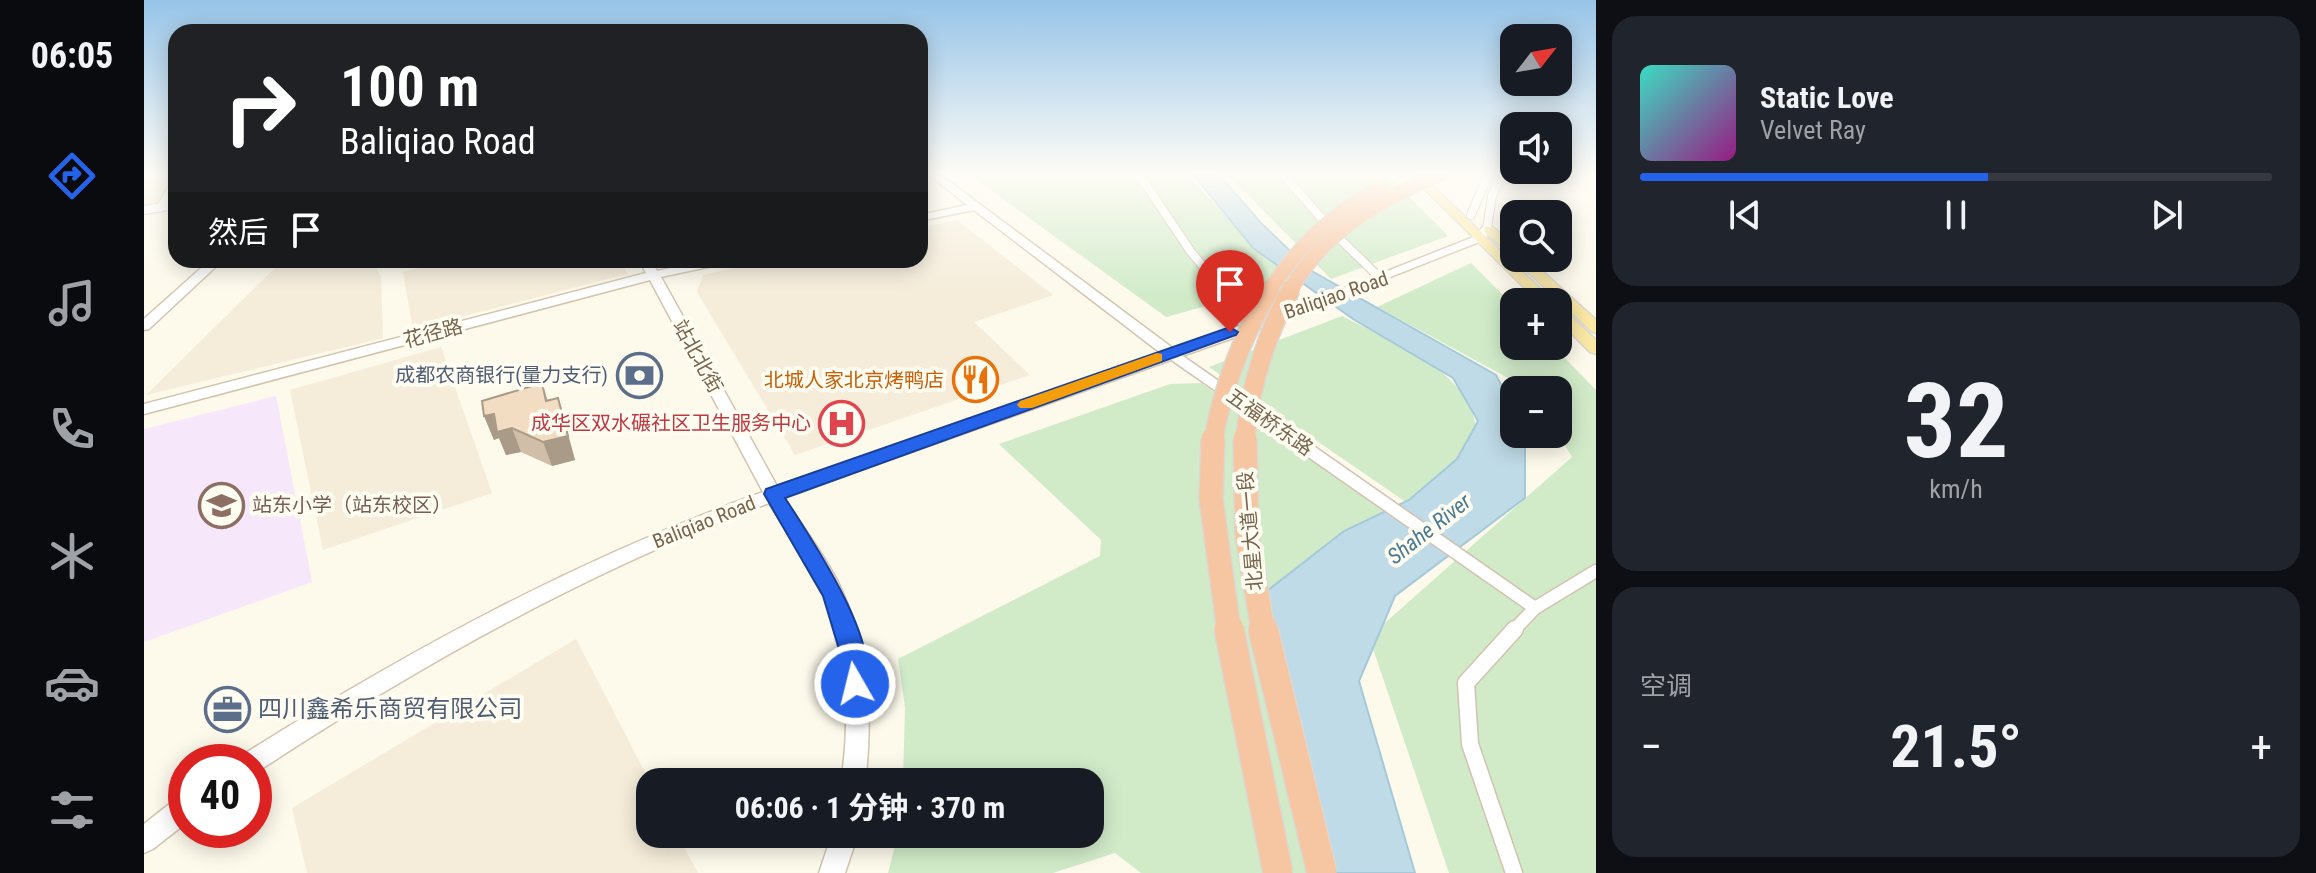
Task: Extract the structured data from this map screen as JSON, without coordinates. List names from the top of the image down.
{
  "streets": {
    "highway": ["北星大道一段"],
    "street": [
      "Baliqiao Road",
      "花径路",
      "站北北街",
      "五福桥东路"
    ]
  },
  "crossings": [
    ["Baliqiao Road", "站北北街"],
    ["Baliqiao Road", "五福桥东路"],
    ["花径路", "站北北街"]
  ],
  "water": ["Shahe River"],
  "places": {
    "bank": ["成都农商银行(量力支行)"],
    "restaurant": ["北城人家北京烤鸭店"],
    "hospital": ["成华区双水碾社区卫生服务中心"],
    "school or university": ["站东小学（站东校区）"],
    "office": ["四川鑫希乐商贸有限公司"]
  },
  "north": "top right",
  "page": {
    "tabs": "06:05",
    "map_buttons": ["+", "−"],
    "turn": ["100 m", "Baliqiao Road"],
    "song": ["Static Love", "Velvet Ray"],
    "then": "然后",
    "tile": [
      ["32", "km/h"],
      "空调"
    ],
    "heat": ["−", "21.5°", "+"],
    "limit": "40",
    "trip": "06:06 · 1 分钟 · 370 m"
  }
}
